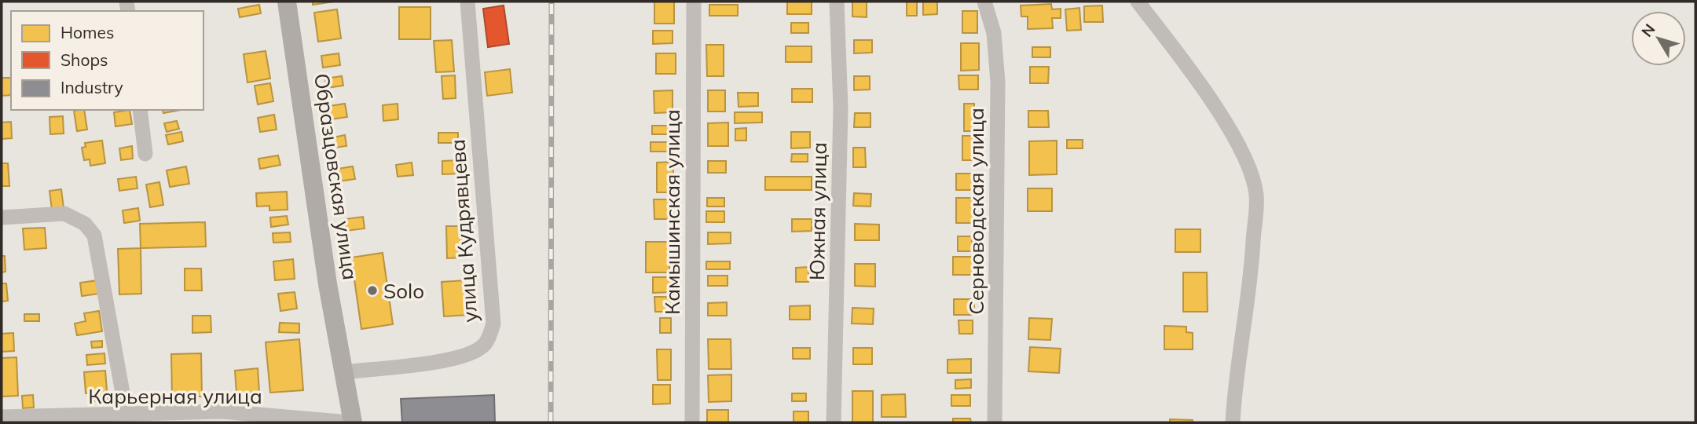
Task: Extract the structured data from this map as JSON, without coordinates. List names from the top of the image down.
{
  "streets": {
    "main road": ["Образцовская улица"],
    "street": [
      "Южная улица",
      "Серноводская улица",
      "Камышинская улица",
      "улица Кудрявцева",
      "Карьерная улица"
    ]
  },
  "crossings": [
    ["Образцовская улица", "улица Кудрявцева"],
    ["Образцовская улица", "Карьерная улица"]
  ],
  "places": ["Solo"],
  "legend": ["Homes", "Shops", "Industry"],
  "north": "top left"
}
